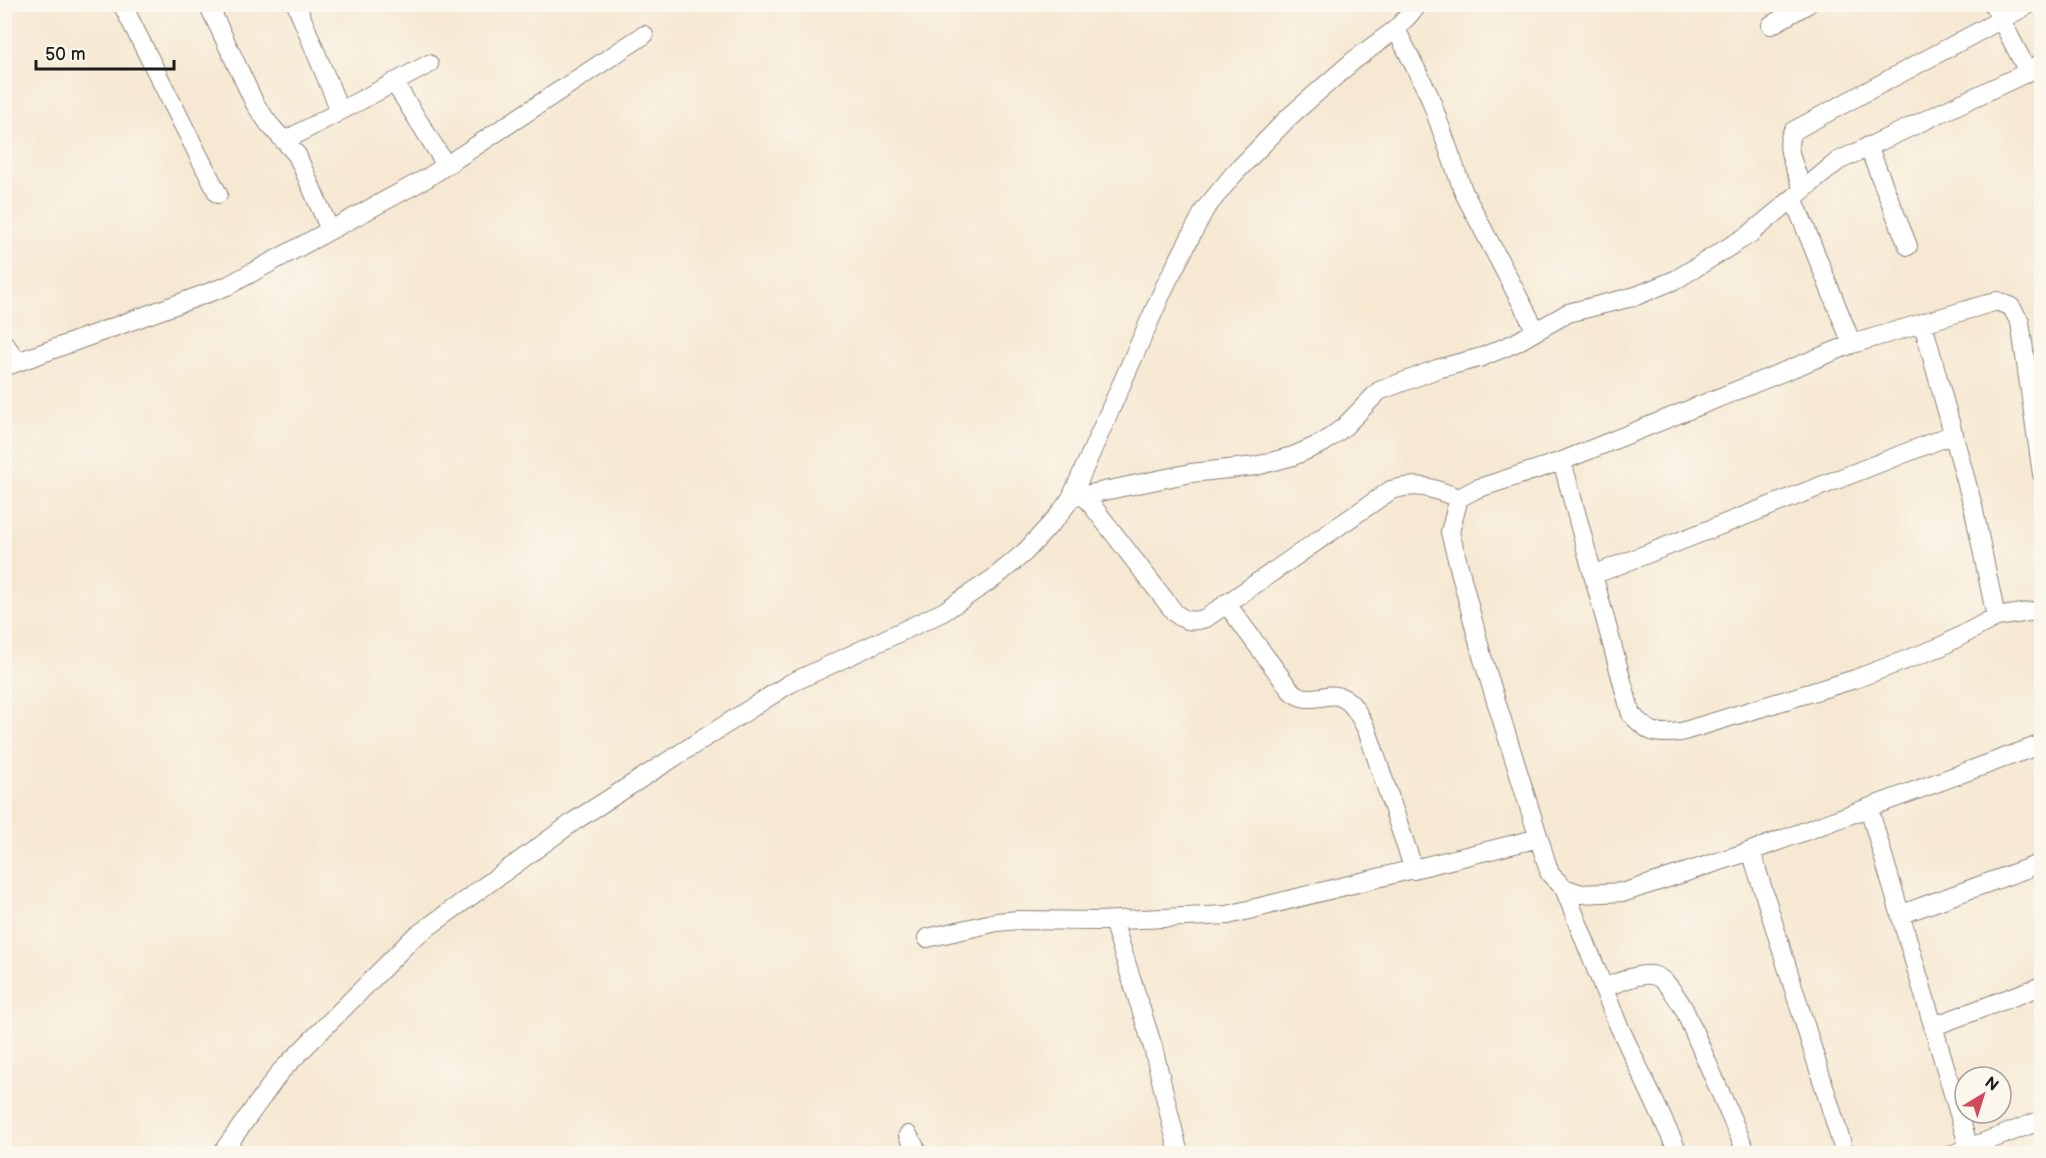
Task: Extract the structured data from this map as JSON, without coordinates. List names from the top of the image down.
{
  "scale_bar": "50 m",
  "north": "top right"
}
